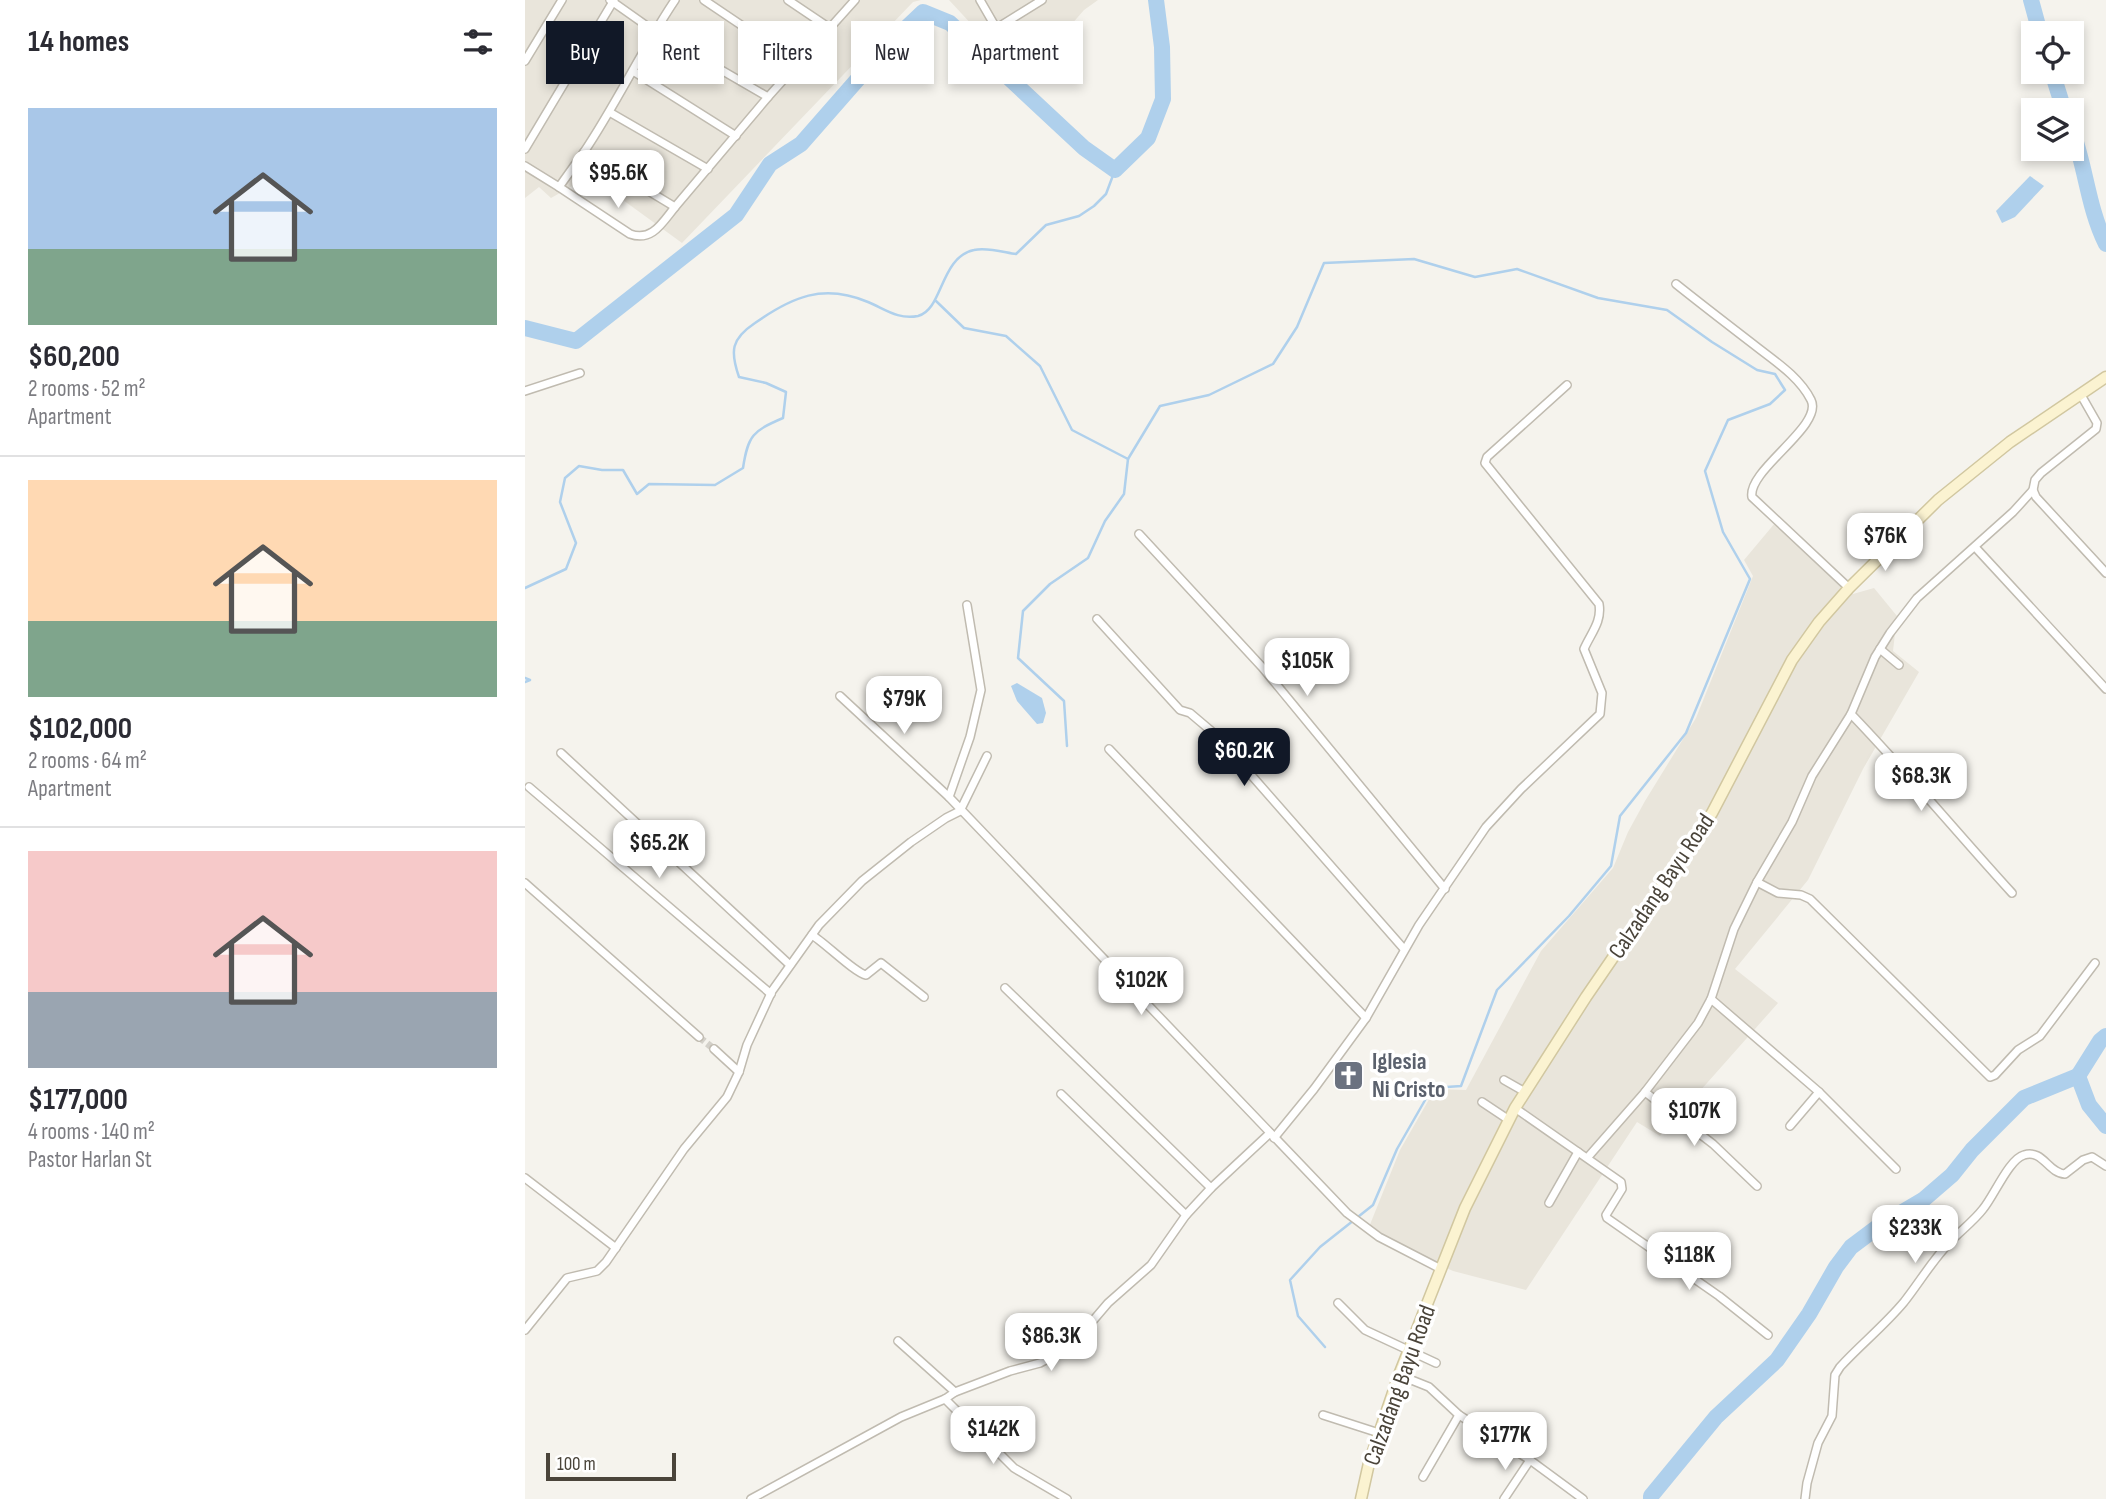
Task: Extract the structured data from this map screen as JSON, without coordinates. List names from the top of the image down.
{
  "streets": {
    "street": ["Calzadang Bayu Road"]
  },
  "places": {
    "church": ["Iglesia Ni Cristo"]
  },
  "scale_bar": "100 m",
  "page": {
    "heading": "14 homes",
    "chip": [
      "Buy",
      "Rent",
      "Filters",
      "New",
      "Apartment"
    ],
    "list": [
      {
        "name": "$60,200",
        "note": "2 rooms · 52 m² · Apartment"
      },
      {
        "name": "$102,000",
        "note": "2 rooms · 64 m² · Apartment"
      },
      {
        "name": "$177,000",
        "note": "4 rooms · 140 m² · Pastor Harlan St"
      }
    ],
    "price": [
      "$95.6K",
      "$76K",
      "$105K",
      "$79K",
      "$60.2K",
      "$68.3K",
      "$65.2K",
      "$102K",
      "$107K",
      "$233K",
      "$118K",
      "$86.3K",
      "$142K",
      "$177K"
    ],
    "scale": "100 m"
  }
}
